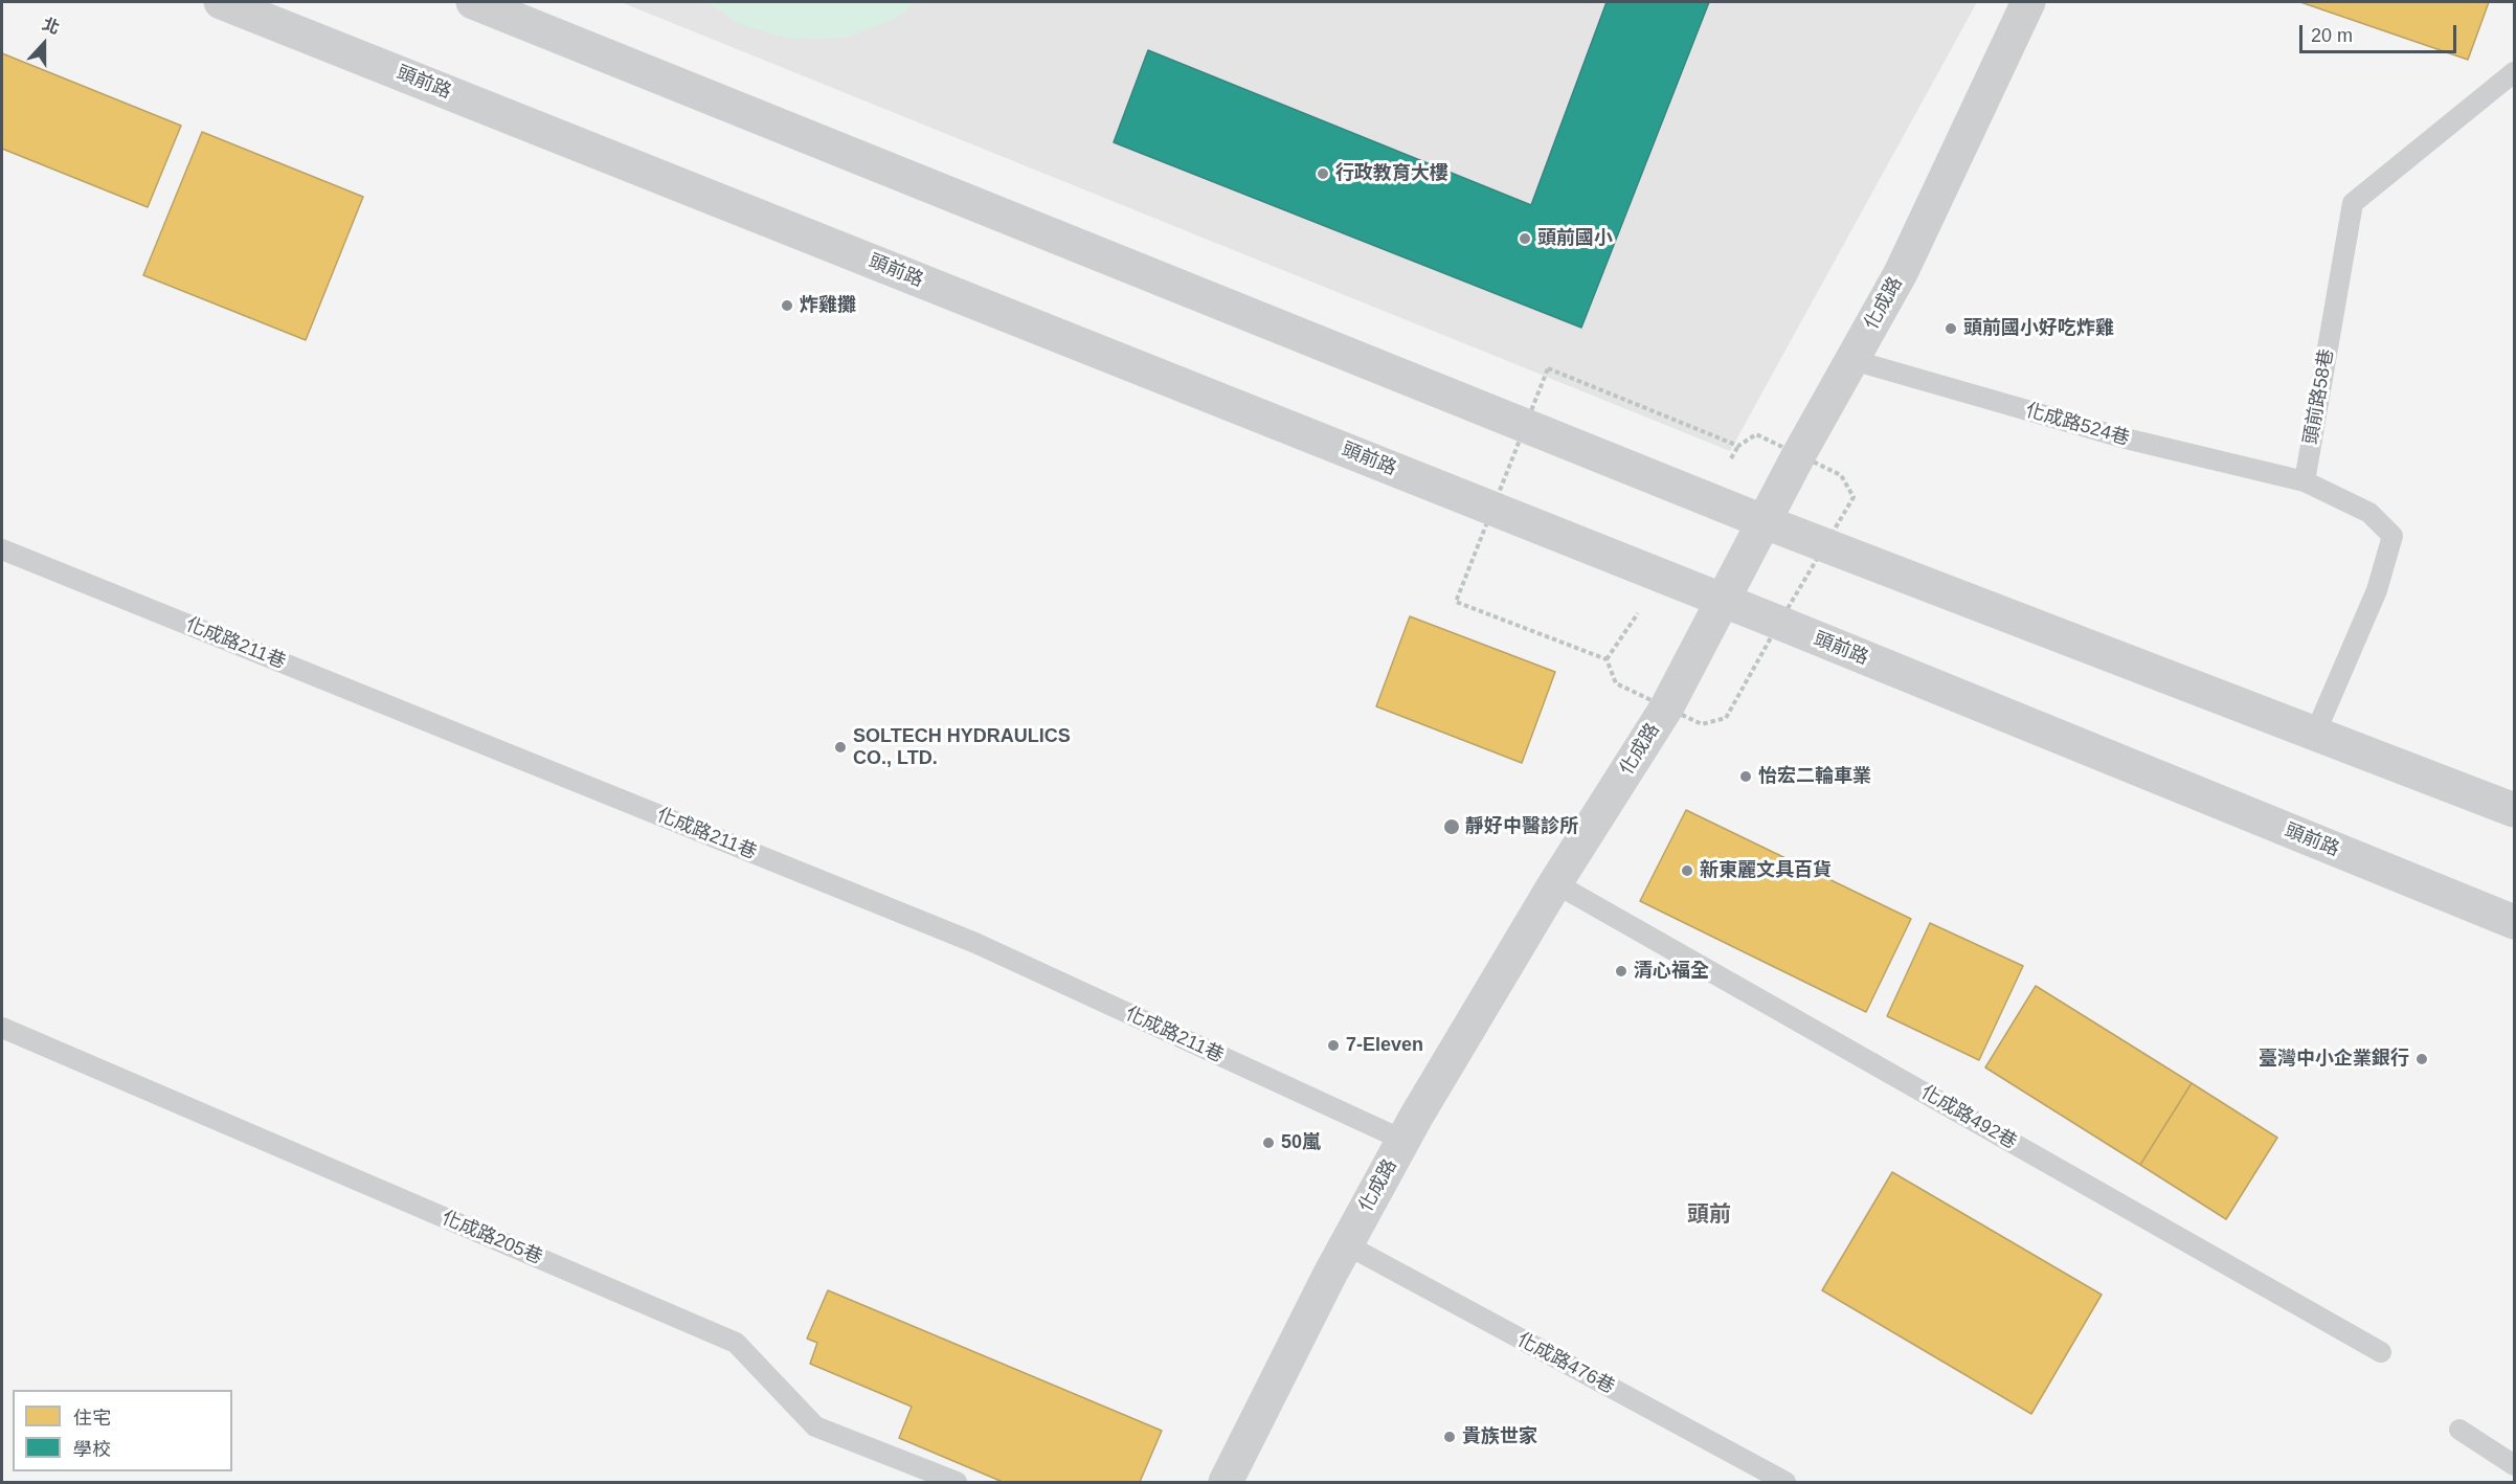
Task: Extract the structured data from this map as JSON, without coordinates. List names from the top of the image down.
{
  "streets": {
    "street": ["頭前路", "化成路"],
    "lane": [
      "頭前路58巷",
      "化成路524巷",
      "化成路211巷",
      "化成路492巷",
      "化成路205巷",
      "化成路476巷"
    ]
  },
  "crossings": [
    ["頭前路", "化成路"],
    ["化成路", "化成路524巷"],
    ["化成路", "化成路211巷"],
    ["化成路", "化成路492巷"],
    ["化成路", "化成路476巷"],
    ["頭前路58巷", "化成路524巷"]
  ],
  "districts": ["頭前"],
  "places": [
    "行政教育大樓",
    "頭前國小",
    "炸雞攤",
    "頭前國小好吃炸雞",
    "SOLTECH HYDRAULICS CO., LTD.",
    "怡宏二輪車業",
    "靜好中醫診所",
    "新東麗文具百貨",
    "清心福全",
    "7-Eleven",
    "臺灣中小企業銀行",
    "50嵐",
    "貴族世家"
  ],
  "legend": ["住宅", "學校"],
  "scale_bar": "20 m",
  "north": "top"
}
